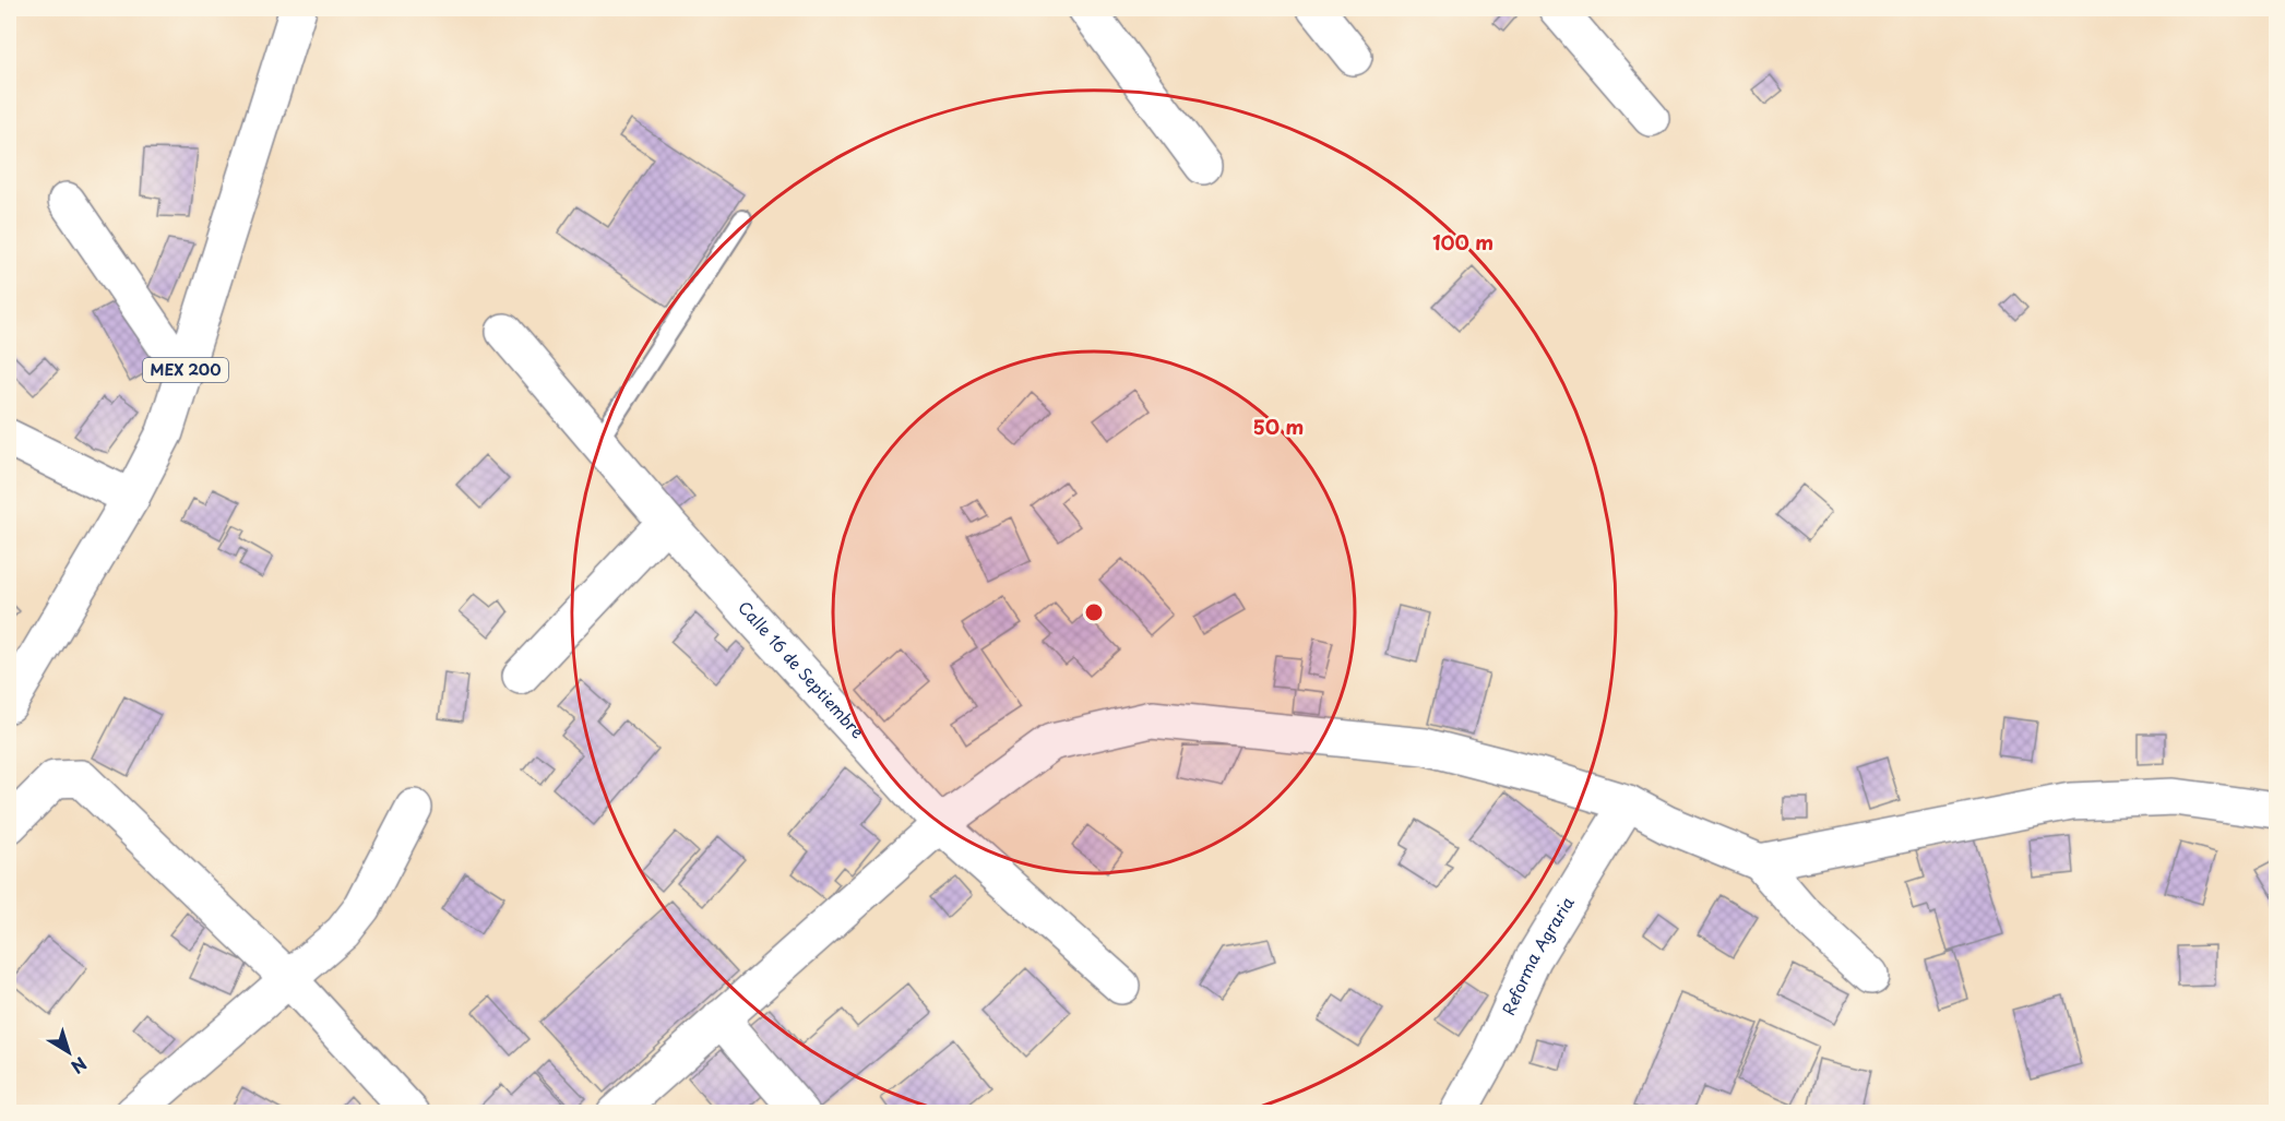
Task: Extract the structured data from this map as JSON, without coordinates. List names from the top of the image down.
{
  "streets": {
    "main road": ["MEX 200", "Calle 16 de Septiembre", "Reforma Agraria"]
  },
  "north": "bottom right",
  "rings": ["100 m", "50 m"]
}
